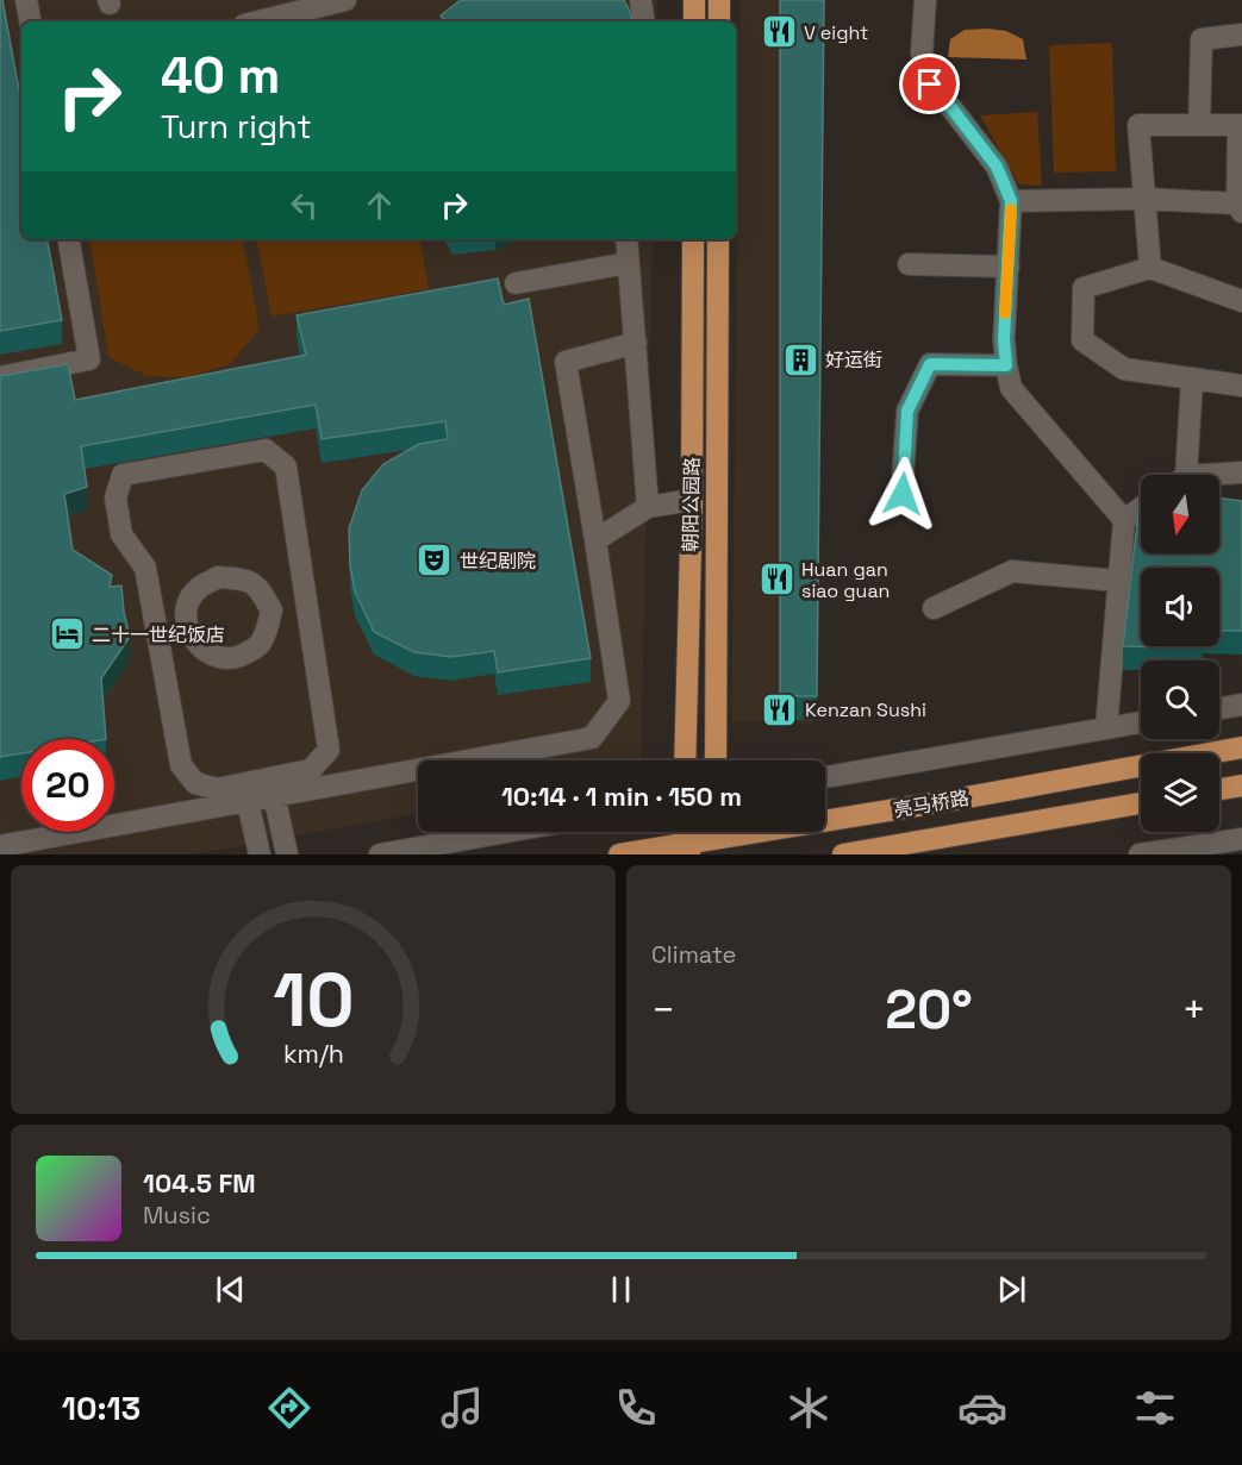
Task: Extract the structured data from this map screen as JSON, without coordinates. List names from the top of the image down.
{
  "streets": {
    "main road": ["朝阳公园路", "亮马桥路"]
  },
  "places": {
    "restaurant": ["V eight", "Huan gan siao guan", "Kenzan Sushi"],
    "building": ["好运街"],
    "theatre": ["世纪剧院"],
    "hotel": ["二十一世纪饭店"]
  },
  "north": "bottom",
  "page": {
    "turn": ["40 m", "Turn right"],
    "limit": "20",
    "trip": "10:14 · 1 min · 150 m",
    "tile": "Climate",
    "heat": ["−", "20°", "+"],
    "song": ["104.5 FM", "Music"],
    "tabs": "10:13",
    "gauge": ["10", "km/h"]
  }
}
